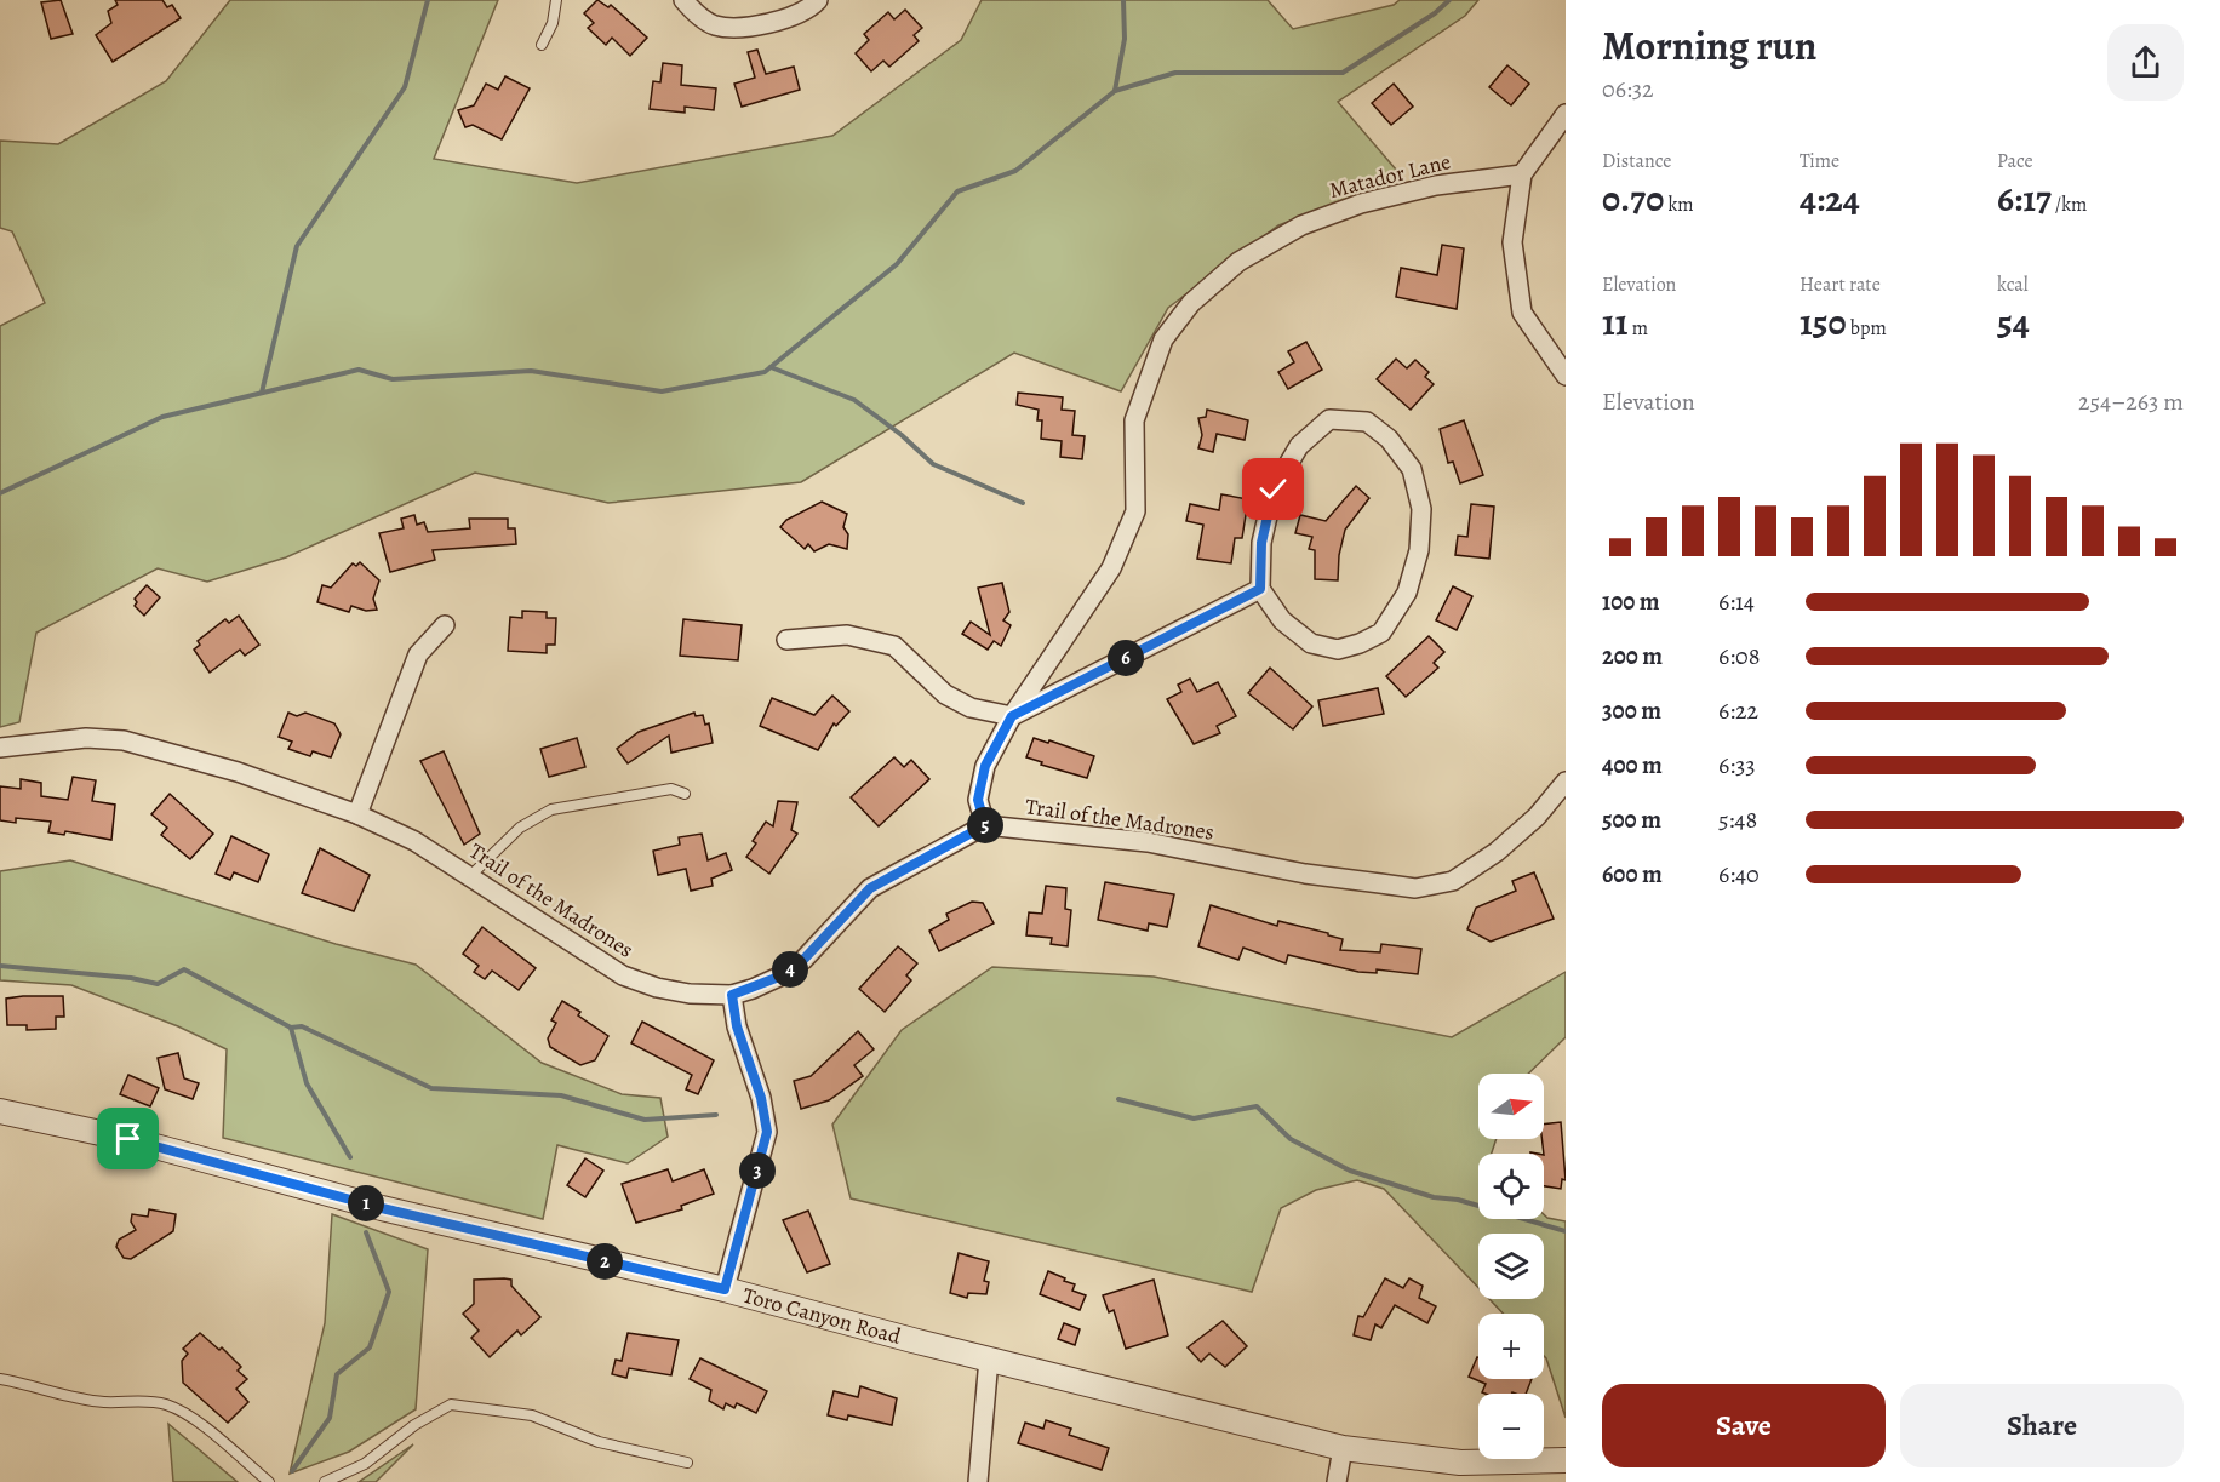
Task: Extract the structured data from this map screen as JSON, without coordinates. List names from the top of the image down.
{
  "streets": {
    "street": ["Matador Lane", "Trail of the Madrones", "Toro Canyon Road"]
  },
  "crossings": [
    ["Matador Lane", "Trail of the Madrones"]
  ],
  "north": "right",
  "page": {
    "heading": ["Morning run", "06:32"],
    "stats": [
      ["Distance", "0.70 km"],
      ["Time", "4:24"],
      ["Pace", "6:17 /km"],
      ["Elevation", "11 m"],
      ["Heart rate", "150 bpm"],
      ["kcal", "54"]
    ],
    "chart": ["Elevation", "254–263 m"],
    "list": [
      {
        "name": "100 m",
        "note": "6:14"
      },
      {
        "name": "200 m",
        "note": "6:08"
      },
      {
        "name": "300 m",
        "note": "6:22"
      },
      {
        "name": "400 m",
        "note": "6:33"
      },
      {
        "name": "500 m",
        "note": "5:48"
      },
      {
        "name": "600 m",
        "note": "6:40"
      }
    ],
    "pins": [
      "6",
      "5",
      "4",
      "3",
      "1",
      "2"
    ],
    "map_buttons": ["+", "−"],
    "buttons": ["Save", "Share"]
  }
}
